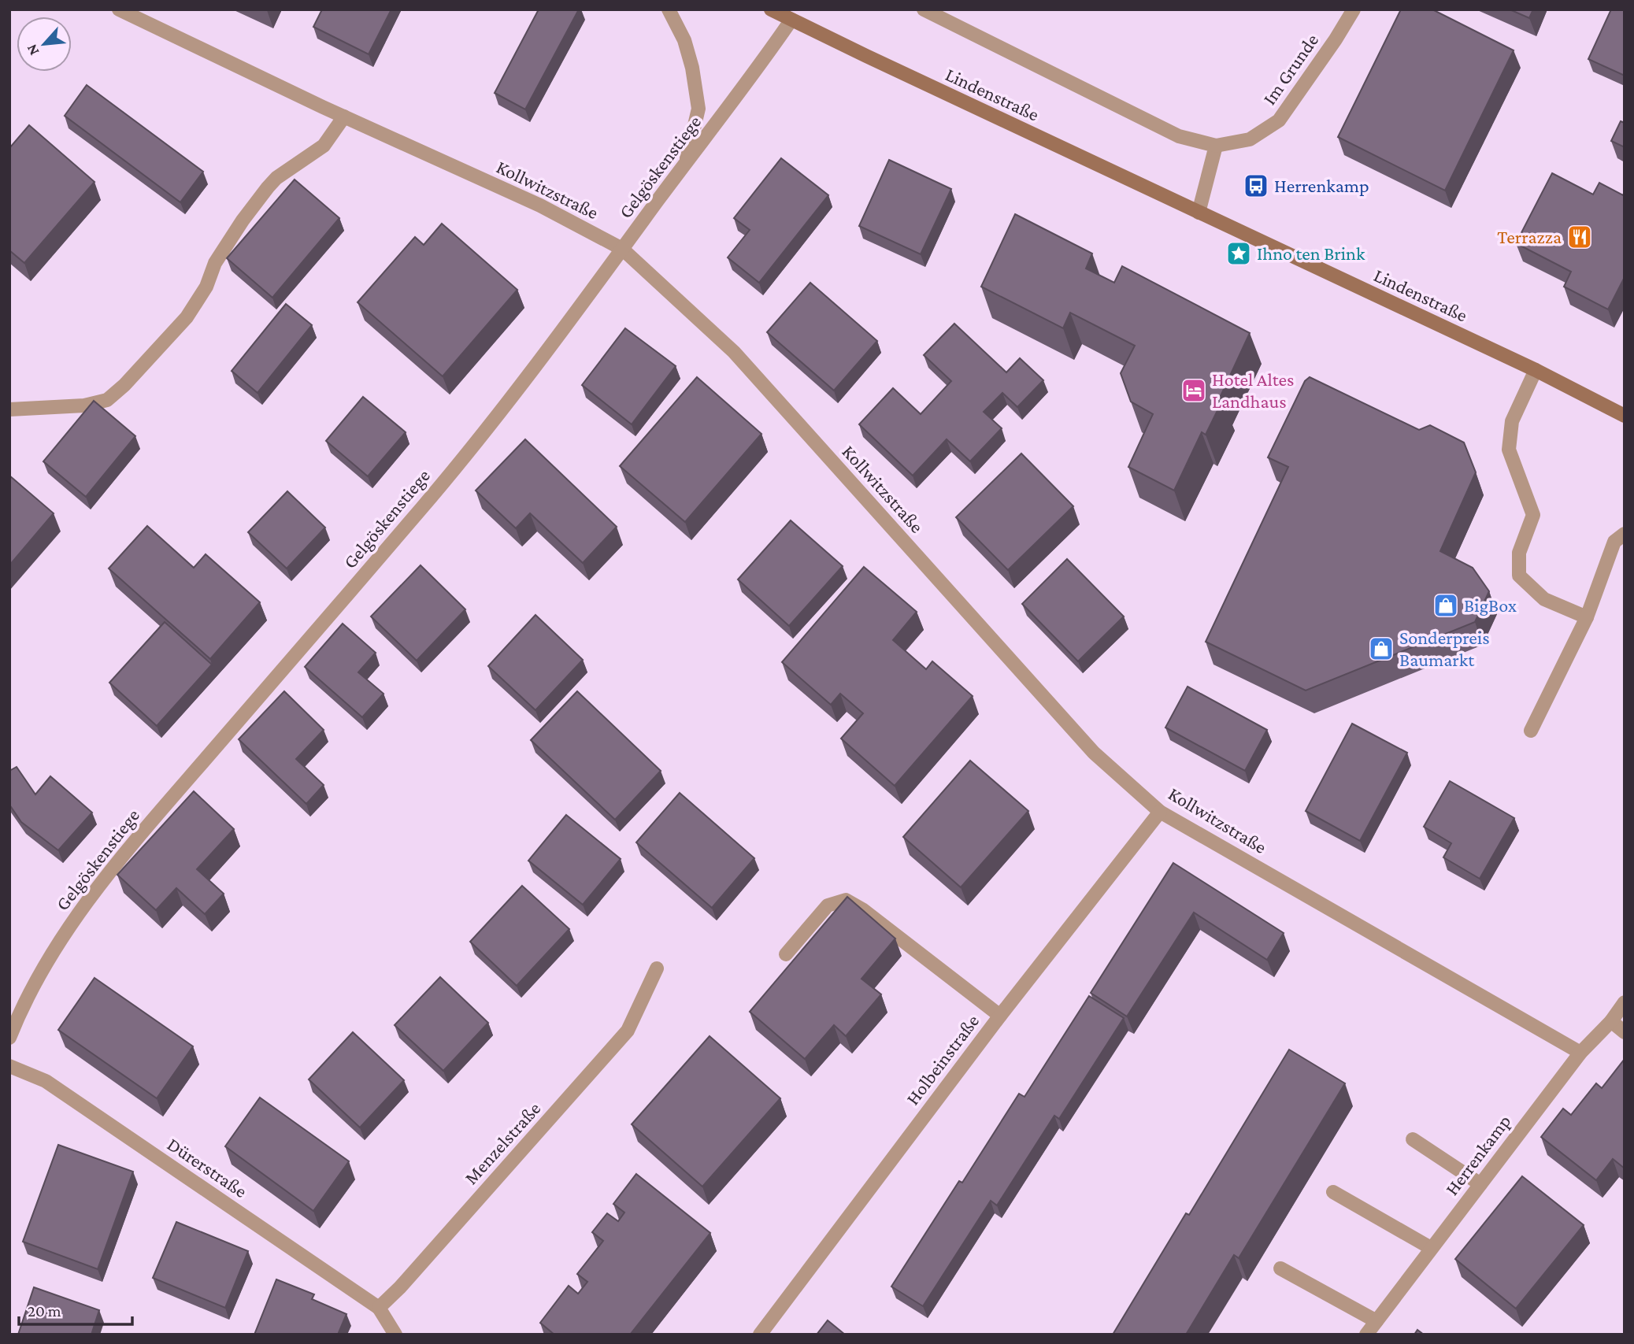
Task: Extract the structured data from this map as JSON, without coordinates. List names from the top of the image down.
{
  "streets": {
    "main road": ["Lindenstraße"],
    "street": [
      "Im Grunde",
      "Gelgöskenstiege",
      "Kollwitzstraße",
      "Holbeinstraße",
      "Menzelstraße",
      "Herrenkamp",
      "Dürerstraße"
    ]
  },
  "crossings": [
    ["Lindenstraße", "Gelgöskenstiege"],
    ["Gelgöskenstiege", "Kollwitzstraße"],
    ["Kollwitzstraße", "Holbeinstraße"],
    ["Kollwitzstraße", "Herrenkamp"],
    ["Menzelstraße", "Dürerstraße"]
  ],
  "places": {
    "bus stop": ["Herrenkamp"],
    "restaurant": ["Terrazza"],
    "place": ["Ihno ten Brink"],
    "hotel": ["Hotel Altes Landhaus"],
    "shop": ["BigBox", "Sonderpreis Baumarkt"]
  },
  "scale_bar": "20 m",
  "north": "bottom left"
}
